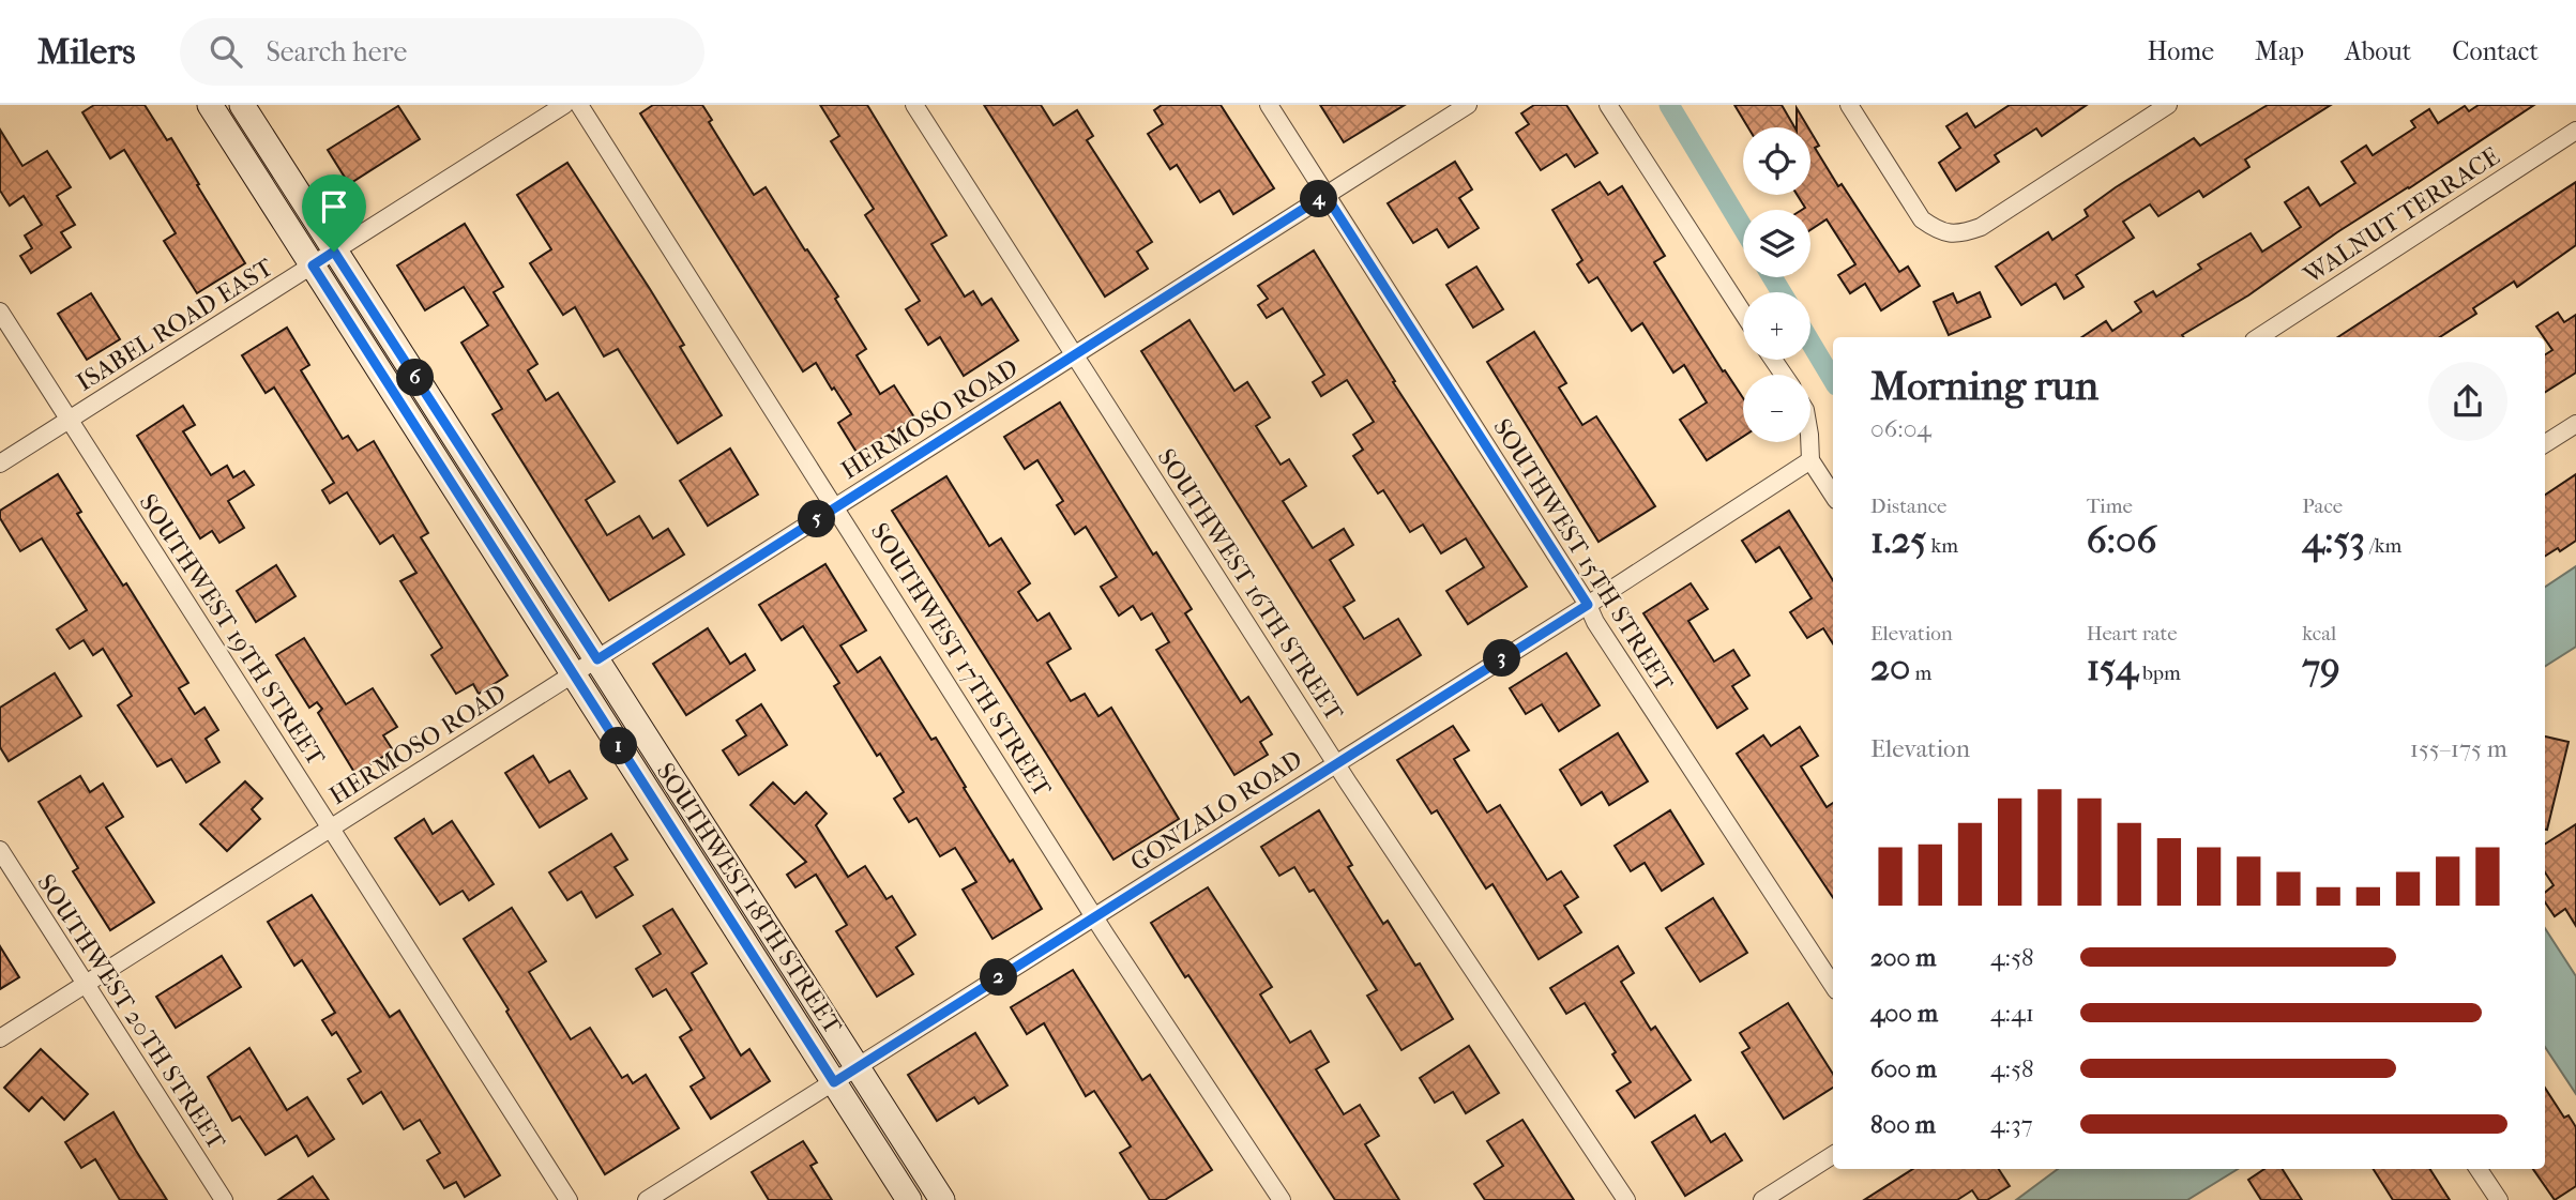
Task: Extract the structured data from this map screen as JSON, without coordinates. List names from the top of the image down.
{
  "streets": {
    "main road": ["SOUTHWEST 18TH STREET"],
    "street": [
      "WALNUT TERRACE",
      "ISABEL ROAD EAST",
      "HERMOSO ROAD",
      "SOUTHWEST 15TH STREET",
      "SOUTHWEST 16TH STREET",
      "SOUTHWEST 19TH STREET",
      "SOUTHWEST 17TH STREET",
      "GONZALO ROAD",
      "SOUTHWEST 20TH STREET"
    ]
  },
  "crossings": [
    ["ISABEL ROAD EAST", "SOUTHWEST 19TH STREET"],
    ["ISABEL ROAD EAST", "SOUTHWEST 18TH STREET"],
    ["HERMOSO ROAD", "SOUTHWEST 15TH STREET"],
    ["HERMOSO ROAD", "SOUTHWEST 16TH STREET"],
    ["HERMOSO ROAD", "SOUTHWEST 19TH STREET"],
    ["HERMOSO ROAD", "SOUTHWEST 17TH STREET"],
    ["HERMOSO ROAD", "SOUTHWEST 18TH STREET"],
    ["HERMOSO ROAD", "SOUTHWEST 20TH STREET"],
    ["SOUTHWEST 15TH STREET", "GONZALO ROAD"],
    ["SOUTHWEST 16TH STREET", "GONZALO ROAD"],
    ["SOUTHWEST 17TH STREET", "GONZALO ROAD"],
    ["GONZALO ROAD", "SOUTHWEST 18TH STREET"]
  ],
  "page": {
    "header": "Milers",
    "search": "Search here",
    "nav": [
      "Home",
      "Map",
      "About",
      "Contact"
    ],
    "map_buttons": ["+", "−"],
    "pins": [
      "4",
      "6",
      "5",
      "3",
      "1",
      "2"
    ],
    "heading": ["Morning run", "06:04"],
    "stats": [
      ["Distance", "1.25 km"],
      ["Time", "6:06"],
      ["Pace", "4:53 /km"],
      ["Elevation", "20 m"],
      ["Heart rate", "154 bpm"],
      ["kcal", "79"]
    ],
    "chart": ["Elevation", "155–175 m"],
    "list": [
      {
        "name": "200 m",
        "note": "4:58"
      },
      {
        "name": "400 m",
        "note": "4:41"
      },
      {
        "name": "600 m",
        "note": "4:58"
      },
      {
        "name": "800 m",
        "note": "4:37"
      }
    ]
  }
}
